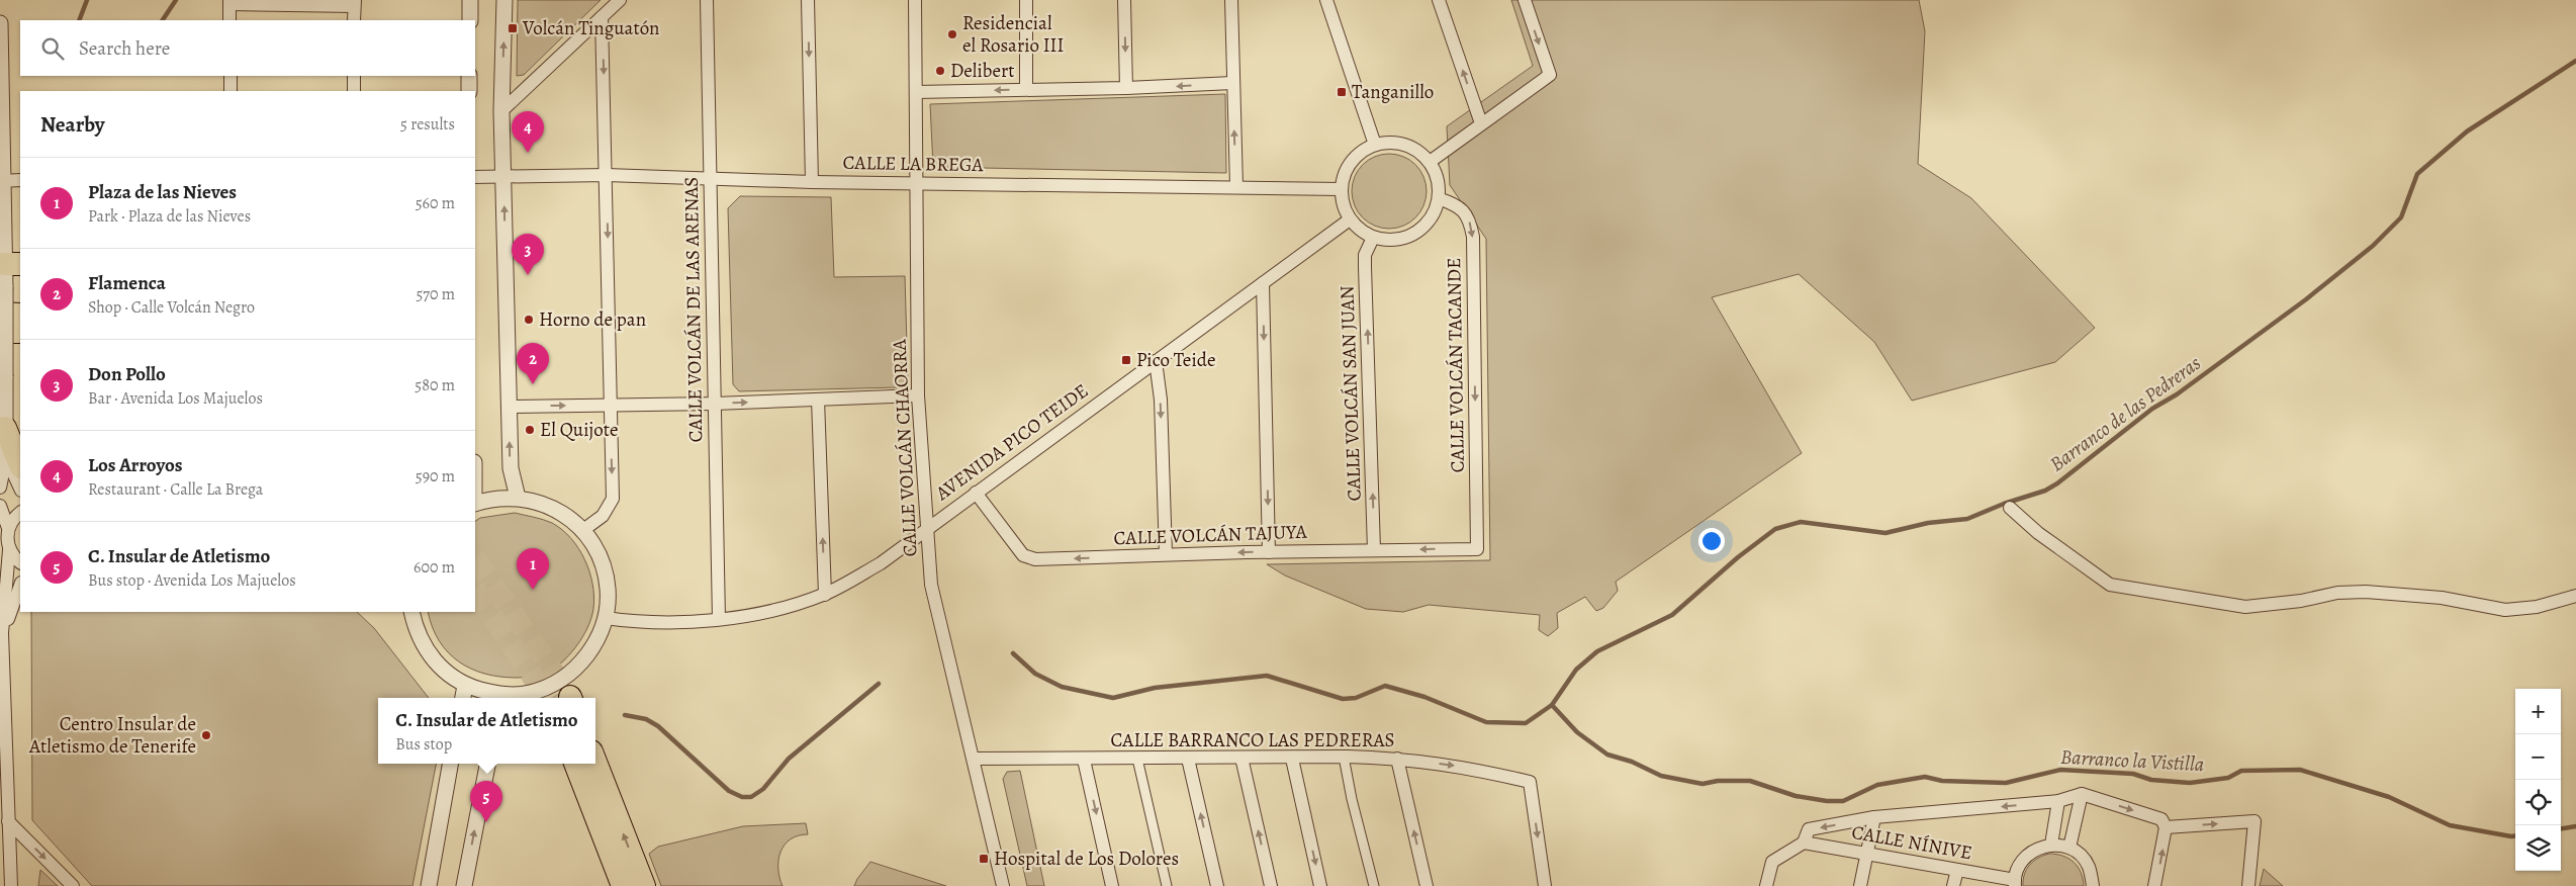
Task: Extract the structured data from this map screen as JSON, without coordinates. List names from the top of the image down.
{
  "streets": {
    "street": [
      "CALLE LA BREGA",
      "CALLE VOLCÁN DE LAS ARENAS",
      "CALLE VOLCÁN TACANDE",
      "CALLE VOLCÁN SAN JUAN",
      "AVENIDA PICO TEIDE",
      "CALLE VOLCÁN CHAORRA",
      "CALLE VOLCÁN TAJUYA",
      "CALLE BARRANCO LAS PEDRERAS",
      "CALLE NÍNIVE"
    ]
  },
  "crossings": [
    ["CALLE LA BREGA", "CALLE VOLCÁN DE LAS ARENAS"],
    ["CALLE LA BREGA", "CALLE VOLCÁN TACANDE"],
    ["CALLE LA BREGA", "CALLE VOLCÁN SAN JUAN"],
    ["CALLE LA BREGA", "AVENIDA PICO TEIDE"],
    ["CALLE LA BREGA", "CALLE VOLCÁN CHAORRA"],
    ["CALLE VOLCÁN DE LAS ARENAS", "AVENIDA PICO TEIDE"],
    ["CALLE VOLCÁN TACANDE", "CALLE VOLCÁN SAN JUAN"],
    ["CALLE VOLCÁN TACANDE", "AVENIDA PICO TEIDE"],
    ["CALLE VOLCÁN TACANDE", "CALLE VOLCÁN TAJUYA"],
    ["CALLE VOLCÁN SAN JUAN", "AVENIDA PICO TEIDE"],
    ["CALLE VOLCÁN SAN JUAN", "CALLE VOLCÁN TAJUYA"],
    ["AVENIDA PICO TEIDE", "CALLE VOLCÁN CHAORRA"],
    ["AVENIDA PICO TEIDE", "CALLE VOLCÁN TAJUYA"],
    ["CALLE VOLCÁN CHAORRA", "CALLE BARRANCO LAS PEDRERAS"]
  ],
  "one_way": ["CALLE VOLCÁN TACANDE", "CALLE VOLCÁN TAJUYA"],
  "water": ["Barranco de las Pedreras", "Barranco la Vistilla"],
  "places": {
    "transit": [
      "Volcán Tinguatón",
      "Tanganillo",
      "Pico Teide",
      "Hospital de Los Dolores"
    ],
    "other": [
      "Residencial el Rosario III",
      "Delibert",
      "Horno de pan",
      "El Quijote",
      "Centro Insular de Atletismo de Tenerife"
    ]
  },
  "page": {
    "search": "Search here",
    "heading": ["Nearby", "5 results"],
    "pins": [
      "4",
      "3",
      "2",
      "1",
      "5"
    ],
    "list": [
      {
        "mark": "1",
        "name": "Plaza de las Nieves",
        "note": "Park · Plaza de las Nieves",
        "value": "560 m"
      },
      {
        "mark": "2",
        "name": "Flamenca",
        "note": "Shop · Calle Volcán Negro",
        "value": "570 m"
      },
      {
        "mark": "3",
        "name": "Don Pollo",
        "note": "Bar · Avenida Los Majuelos",
        "value": "580 m"
      },
      {
        "mark": "4",
        "name": "Los Arroyos",
        "note": "Restaurant · Calle La Brega",
        "value": "590 m"
      },
      {
        "mark": "5",
        "name": "C. Insular de Atletismo",
        "note": "Bus stop · Avenida Los Majuelos",
        "value": "600 m"
      }
    ],
    "map_buttons": ["+", "−"],
    "popup": ["C. Insular de Atletismo", "Bus stop"]
  }
}
